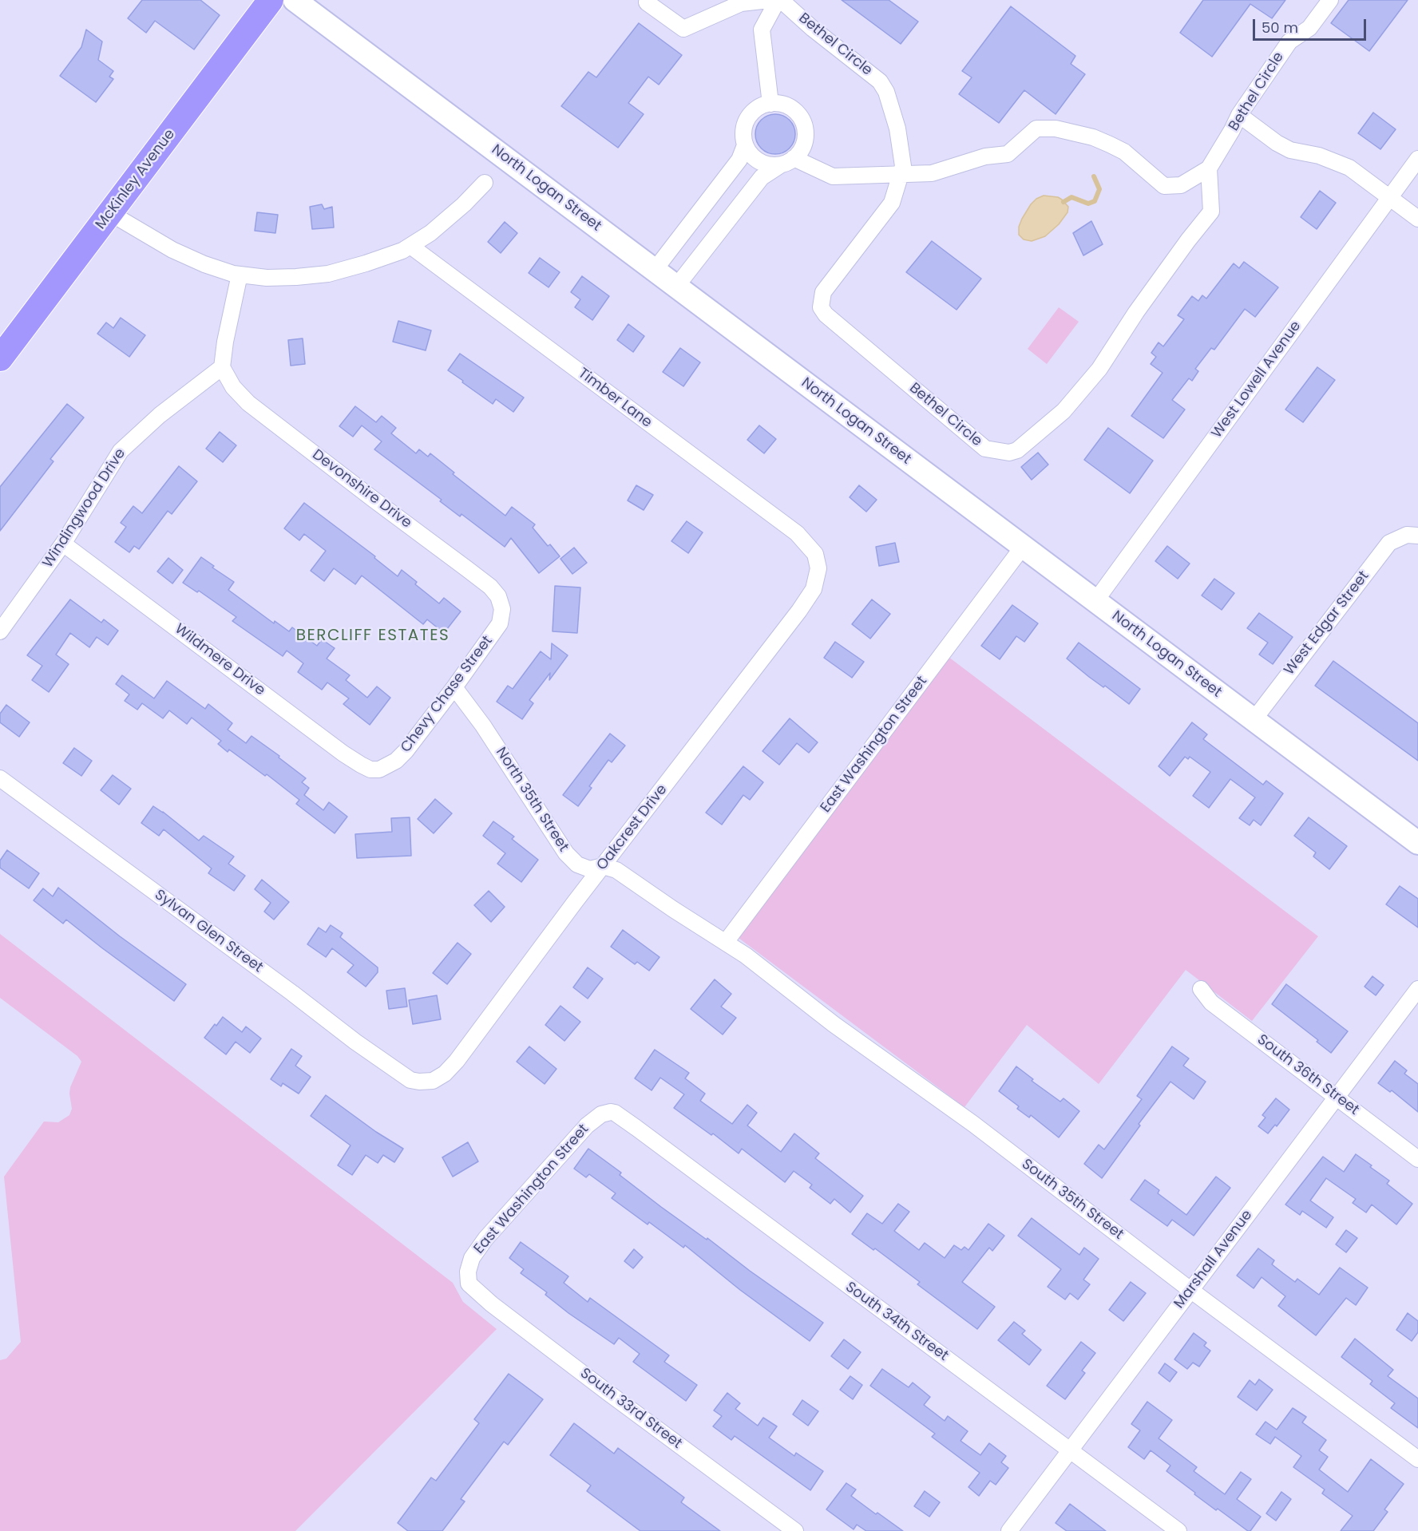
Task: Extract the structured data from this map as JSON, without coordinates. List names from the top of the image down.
{
  "streets": {
    "main road": ["McKinley Avenue"],
    "street": [
      "Bethel Circle",
      "North Logan Street",
      "West Lowell Avenue",
      "Timber Lane",
      "Devonshire Drive",
      "Windingwood Drive",
      "West Edgar Street",
      "Wildmere Drive",
      "Chevy Chase Street",
      "East Washington Street",
      "North 35th Street",
      "Oakcrest Drive",
      "Sylvan Glen Street",
      "South 36th Street",
      "South 35th Street",
      "Marshall Avenue",
      "South 34th Street",
      "South 33rd Street"
    ]
  },
  "crossings": [
    ["North Logan Street", "West Lowell Avenue"],
    ["North Logan Street", "West Edgar Street"],
    ["North Logan Street", "East Washington Street"],
    ["Timber Lane", "Oakcrest Drive"],
    ["Devonshire Drive", "Windingwood Drive"],
    ["Devonshire Drive", "Chevy Chase Street"],
    ["Windingwood Drive", "Wildmere Drive"],
    ["Wildmere Drive", "Chevy Chase Street"],
    ["Chevy Chase Street", "North 35th Street"],
    ["East Washington Street", "North 35th Street"],
    ["East Washington Street", "South 35th Street"],
    ["East Washington Street", "South 34th Street"],
    ["East Washington Street", "South 33rd Street"],
    ["North 35th Street", "Oakcrest Drive"],
    ["North 35th Street", "South 35th Street"],
    ["Oakcrest Drive", "Sylvan Glen Street"],
    ["South 36th Street", "Marshall Avenue"],
    ["South 35th Street", "Marshall Avenue"],
    ["Marshall Avenue", "South 34th Street"]
  ],
  "districts": ["BERCLIFF ESTATES"],
  "scale_bar": "50 m"
}
